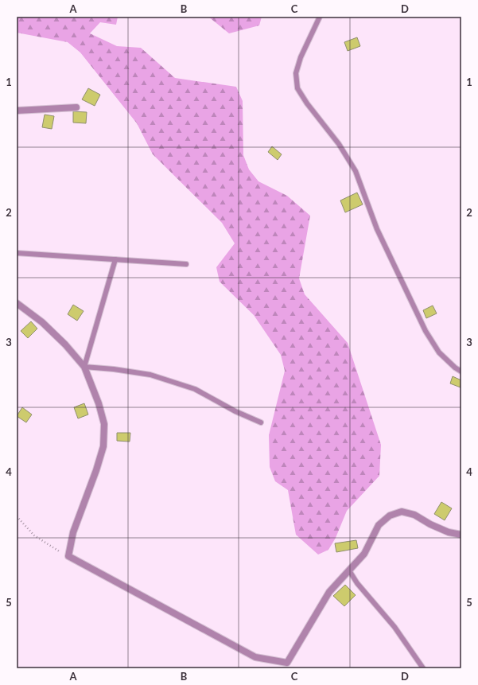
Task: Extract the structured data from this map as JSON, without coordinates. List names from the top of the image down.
{
  "grid": {
    "columns": [
      "A",
      "B",
      "C",
      "D"
    ],
    "rows": [
      "1",
      "2",
      "3",
      "4",
      "5"
    ]
  }
}
